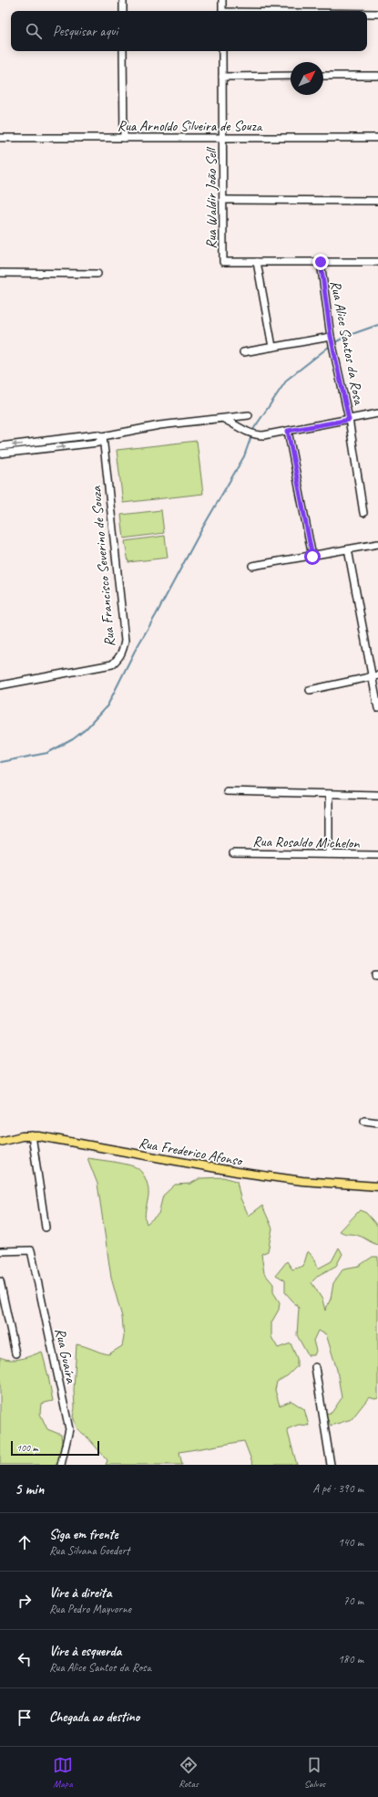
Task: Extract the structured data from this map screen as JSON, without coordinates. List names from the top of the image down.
{
  "streets": {
    "main road": ["Rua Frederico Afonso"],
    "street": [
      "Rua Arnoldo Silveira de Souza",
      "Rua Waldir João Sell",
      "Rua Alice Santos da Rosa",
      "Rua Francisco Severino de Souza",
      "Rua Rosaldo Michelon",
      "Rua Guaíra"
    ]
  },
  "crossings": [
    ["Rua Arnoldo Silveira de Souza", "Rua Waldir João Sell"]
  ],
  "scale_bar": "100 m",
  "north": "top right",
  "page": {
    "search": "Pesquisar aqui",
    "scale": "100 m",
    "heading": ["5 min", "A pé · 390 m"],
    "list": [
      ["Siga em frente", "Rua Silvana Goedert", "140 m"],
      ["Vire à direita", "Rua Pedro Mayvorne", "70 m"],
      ["Vire à esquerda", "Rua Alice Santos da Rosa", "180 m"],
      "Chegada ao destino"
    ],
    "nav": ["Mapa", "Rotas", "Salvos"]
  }
}
